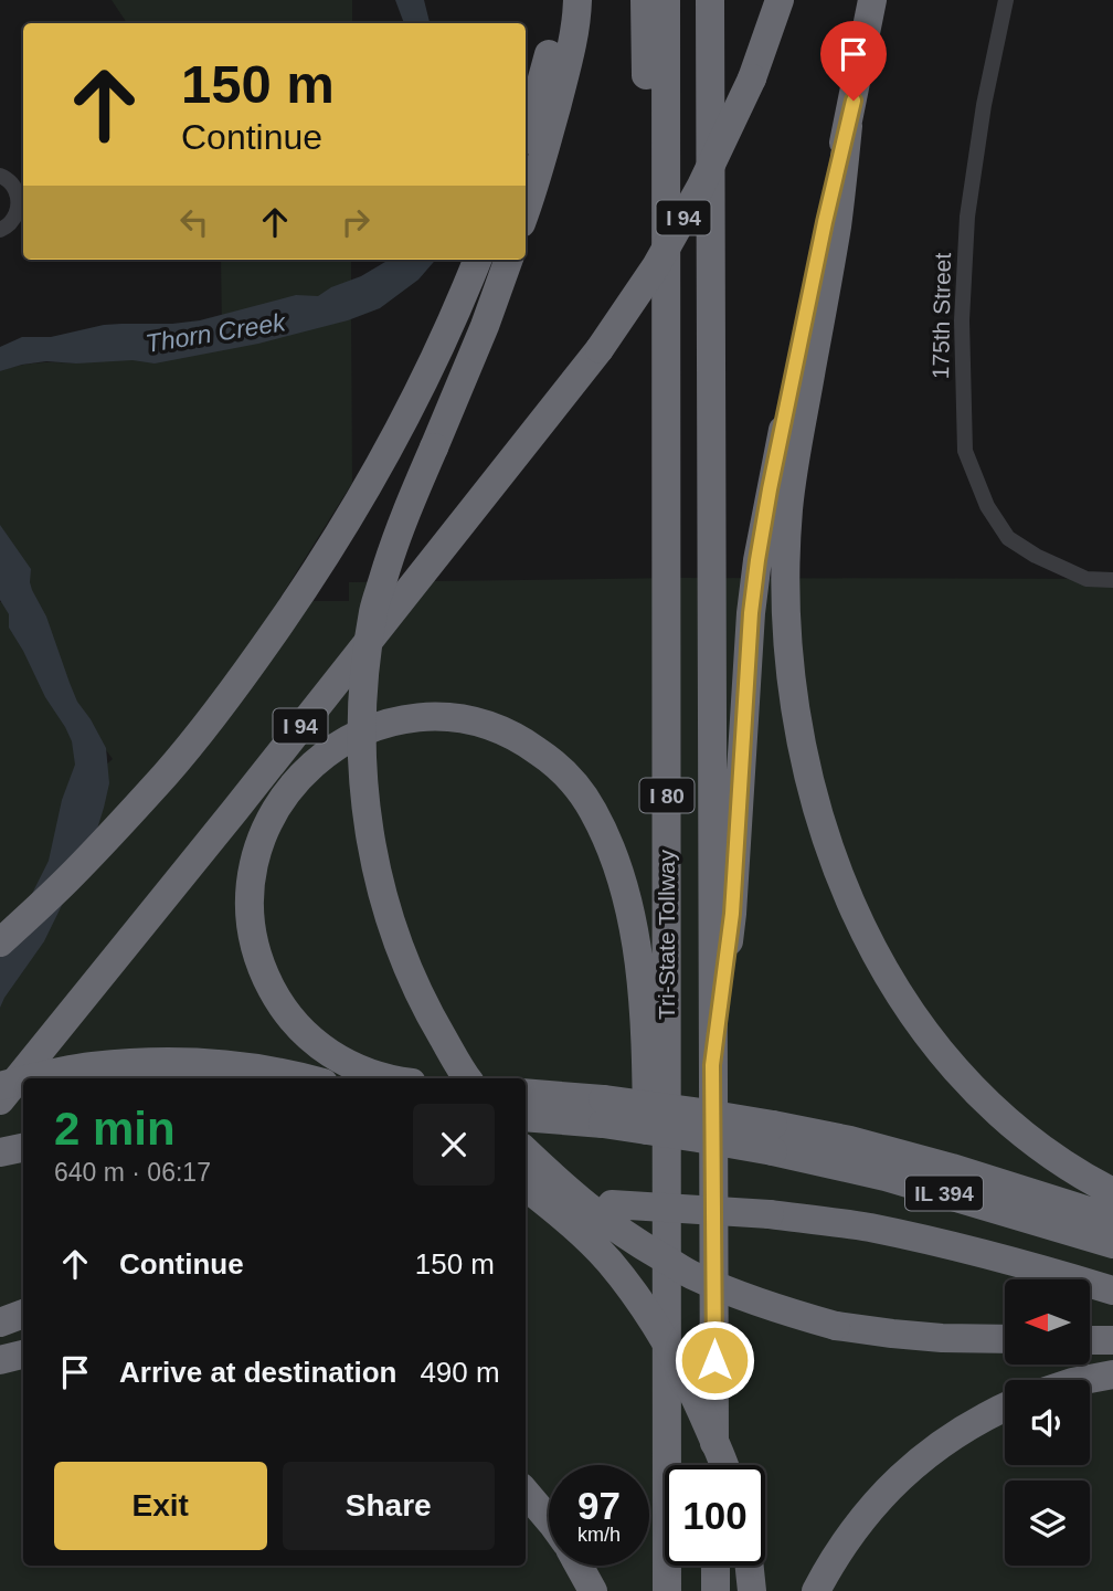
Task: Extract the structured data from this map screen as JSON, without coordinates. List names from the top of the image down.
{
  "streets": {
    "highway": [
      "I 94",
      "I 80",
      "Tri-State Tollway",
      "IL 394"
    ],
    "street": ["175th Street"]
  },
  "water": ["Thorn Creek"],
  "north": "left",
  "page": {
    "turn": ["150 m", "Continue"],
    "heading": ["2 min", "640 m · 06:17"],
    "list": [
      {
        "name": "Continue",
        "value": "150 m"
      },
      {
        "name": "Arrive at destination",
        "value": "490 m"
      }
    ],
    "buttons": ["Exit", "Share"],
    "speed": "97 km/h",
    "limit": "100"
  }
}
